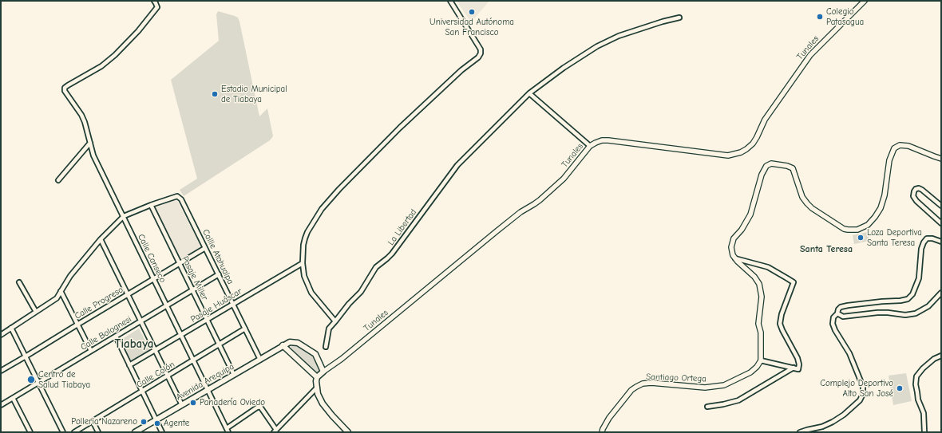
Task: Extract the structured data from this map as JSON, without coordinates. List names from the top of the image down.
{
  "streets": {
    "main road": ["Avenida Arequipa"],
    "street": [
      "Tunales",
      "La Libertad",
      "Callle Atahualpa",
      "Calle Canseco",
      "Pasaje Miller",
      "Calle Progreso",
      "Pasaje Huáscar",
      "Calle Bolognesi",
      "Calle Colón",
      "Santiago Ortega"
    ]
  },
  "crossings": [
    ["Tunales", "Avenida Arequipa"],
    ["Callle Atahualpa", "Pasaje Miller"],
    ["Callle Atahualpa", "Calle Progreso"],
    ["Callle Atahualpa", "Pasaje Huáscar"],
    ["Callle Atahualpa", "Calle Bolognesi"],
    ["Callle Atahualpa", "Calle Colón"],
    ["Callle Atahualpa", "Avenida Arequipa"],
    ["Calle Canseco", "Calle Progreso"],
    ["Calle Canseco", "Pasaje Huáscar"],
    ["Calle Canseco", "Calle Bolognesi"],
    ["Calle Canseco", "Calle Colón"],
    ["Calle Canseco", "Avenida Arequipa"],
    ["Pasaje Miller", "Calle Progreso"],
    ["Pasaje Miller", "Pasaje Huáscar"],
    ["Pasaje Miller", "Calle Bolognesi"],
    ["Pasaje Miller", "Calle Colón"],
    ["Pasaje Miller", "Avenida Arequipa"]
  ],
  "districts": ["Santa Teresa", "Tiabaya"],
  "places": [
    "Universidad Autónoma San Francisco",
    "Colegio Patasagua",
    "Estadio Municipal de Tiabaya",
    "Loza Deportiva Santa Teresa",
    "Centro de Salud Tiabaya",
    "Complejo Deportivo Alto San José",
    "Panadería Oviedo",
    "Polleria Nazareno",
    "Agente"
  ]
}
